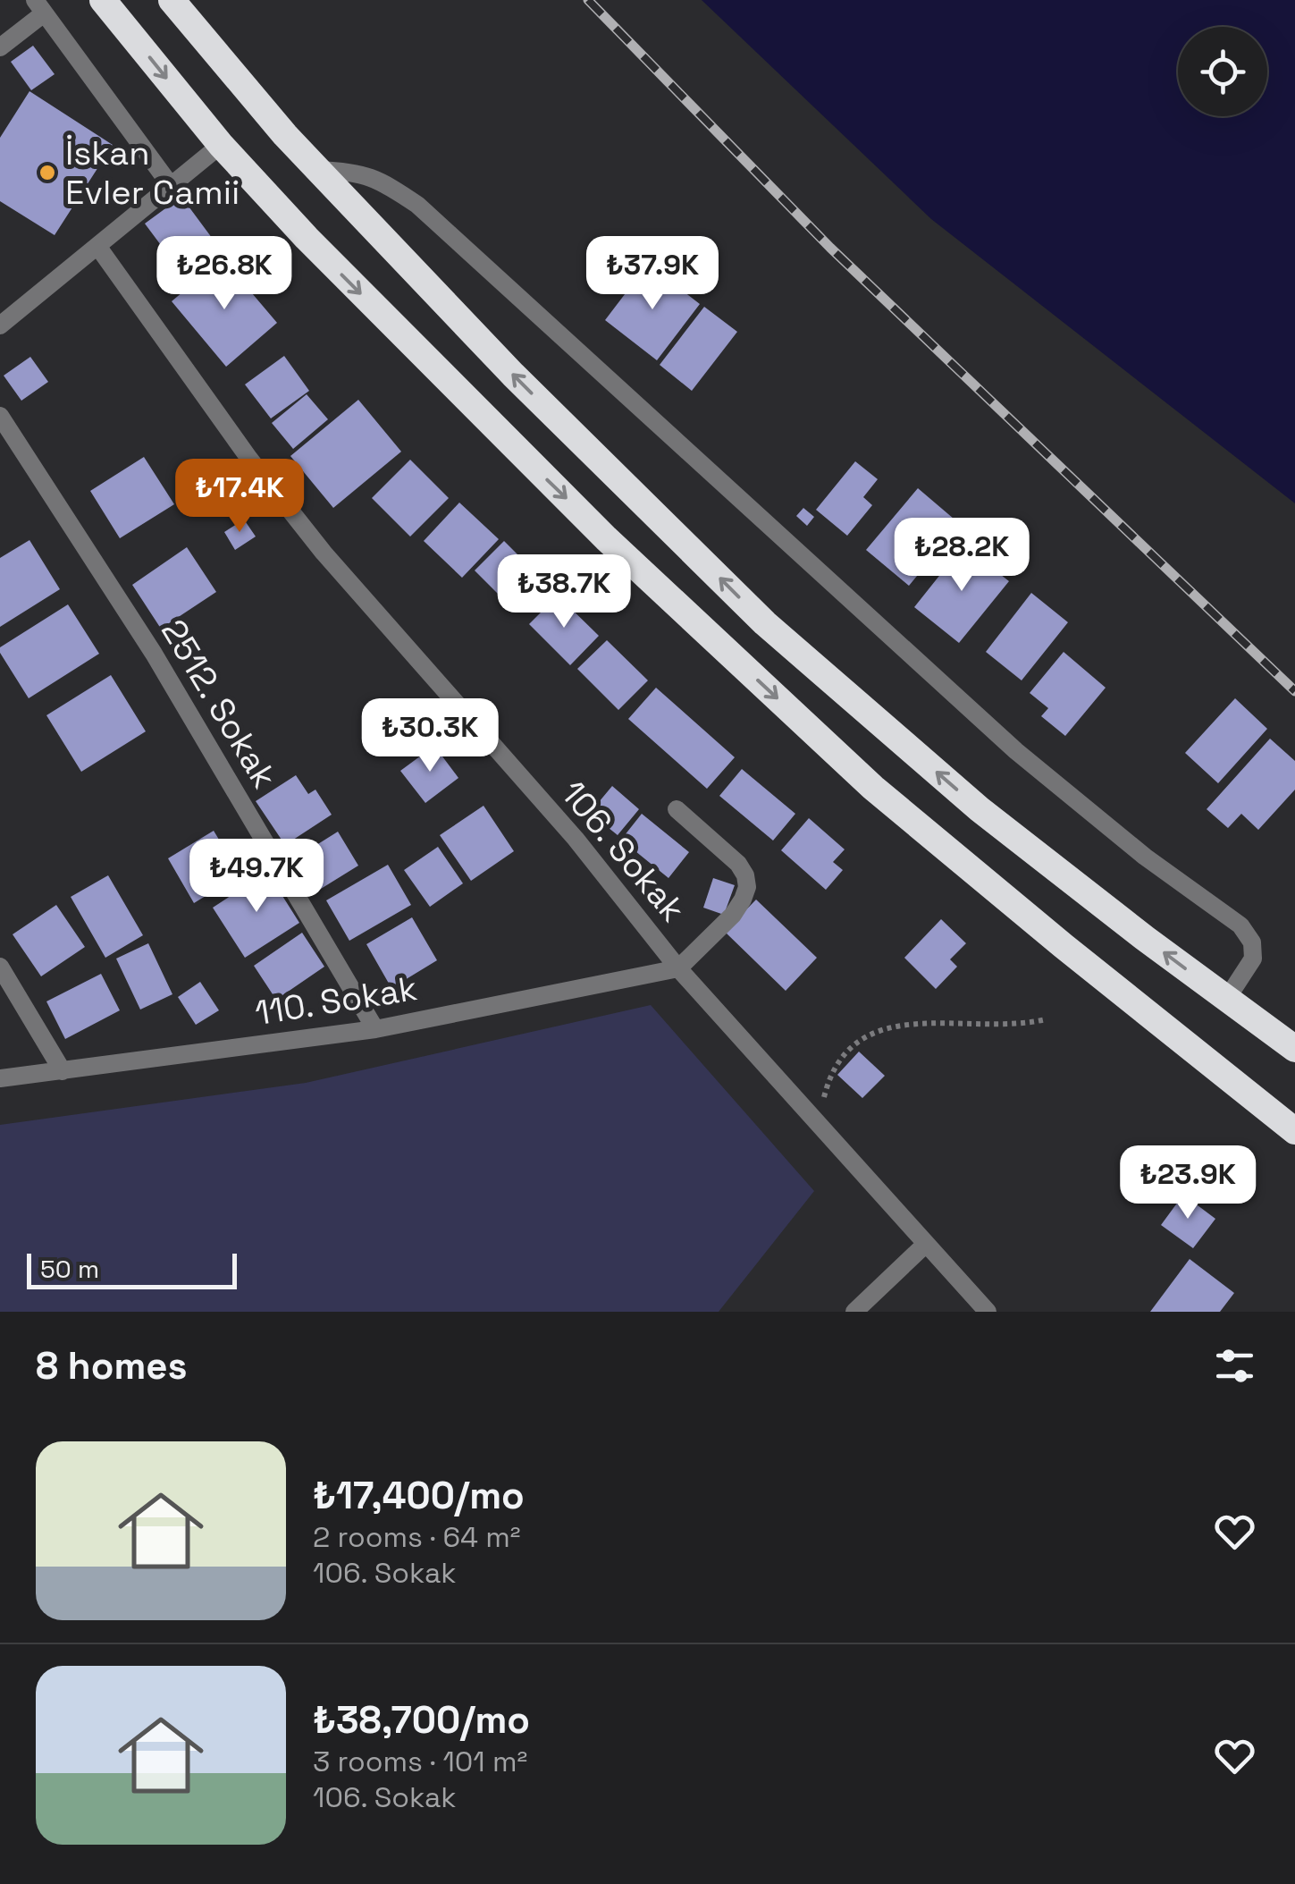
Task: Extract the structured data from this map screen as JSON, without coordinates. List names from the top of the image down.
{
  "streets": {
    "street": ["2512. Sokak", "106. Sokak", "110. Sokak"]
  },
  "crossings": [
    ["2512. Sokak", "110. Sokak"],
    ["106. Sokak", "110. Sokak"]
  ],
  "places": ["İskan Evler Camii"],
  "scale_bar": "50 m",
  "page": {
    "price": [
      "₺26.8K",
      "₺37.9K",
      "₺17.4K",
      "₺28.2K",
      "₺38.7K",
      "₺30.3K",
      "₺49.7K",
      "₺23.9K"
    ],
    "scale": "50 m",
    "heading": "8 homes",
    "list": [
      {
        "name": "₺17,400/mo",
        "note": "2 rooms · 64 m² · 106. Sokak"
      },
      {
        "name": "₺38,700/mo",
        "note": "3 rooms · 101 m² · 106. Sokak"
      }
    ]
  }
}
